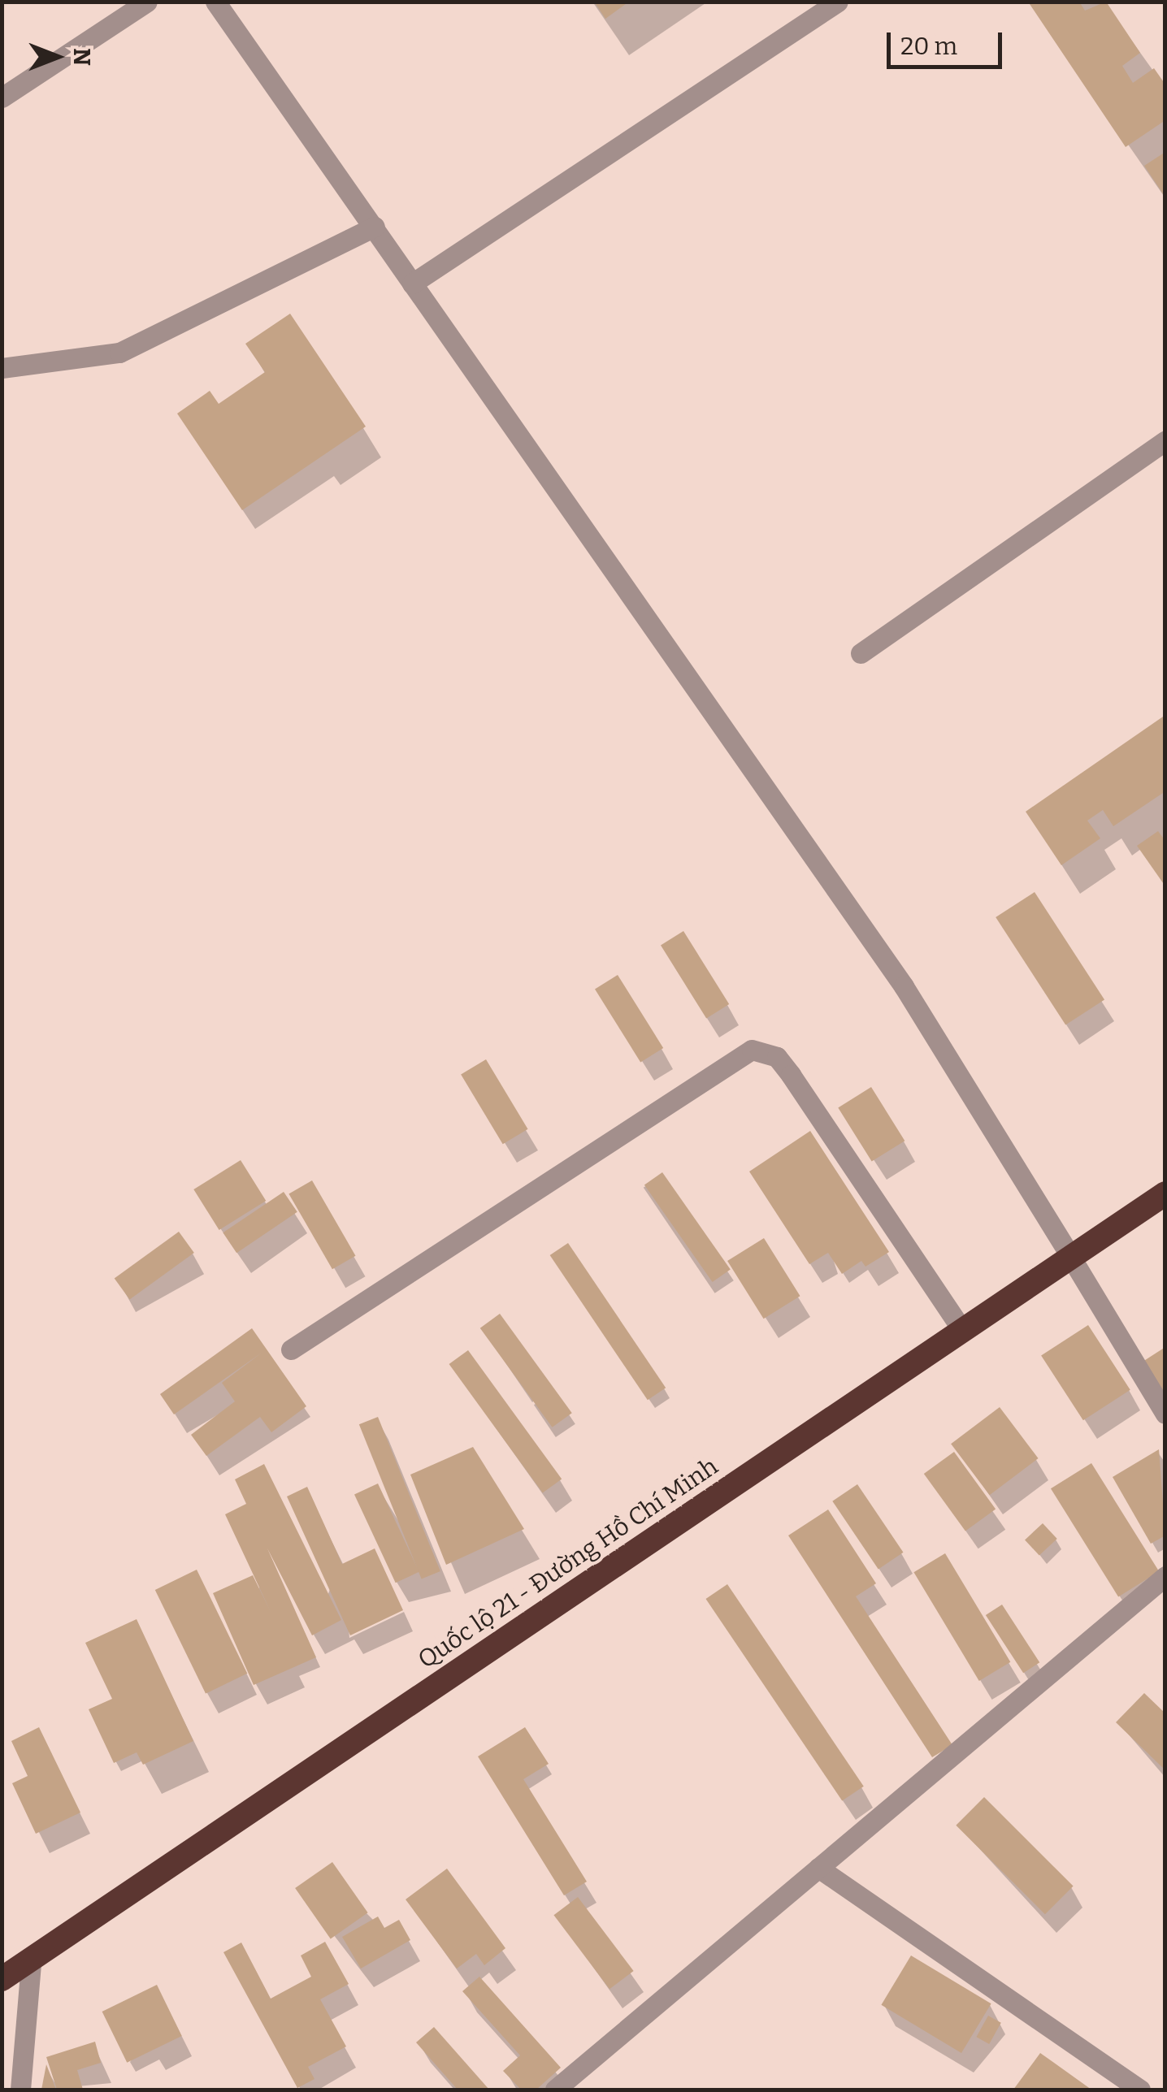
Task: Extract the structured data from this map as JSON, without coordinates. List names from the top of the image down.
{
  "streets": {
    "highway": ["Quốc lộ 21 - Đường Hồ Chí Minh"]
  },
  "scale_bar": "20 m",
  "north": "right"
}
